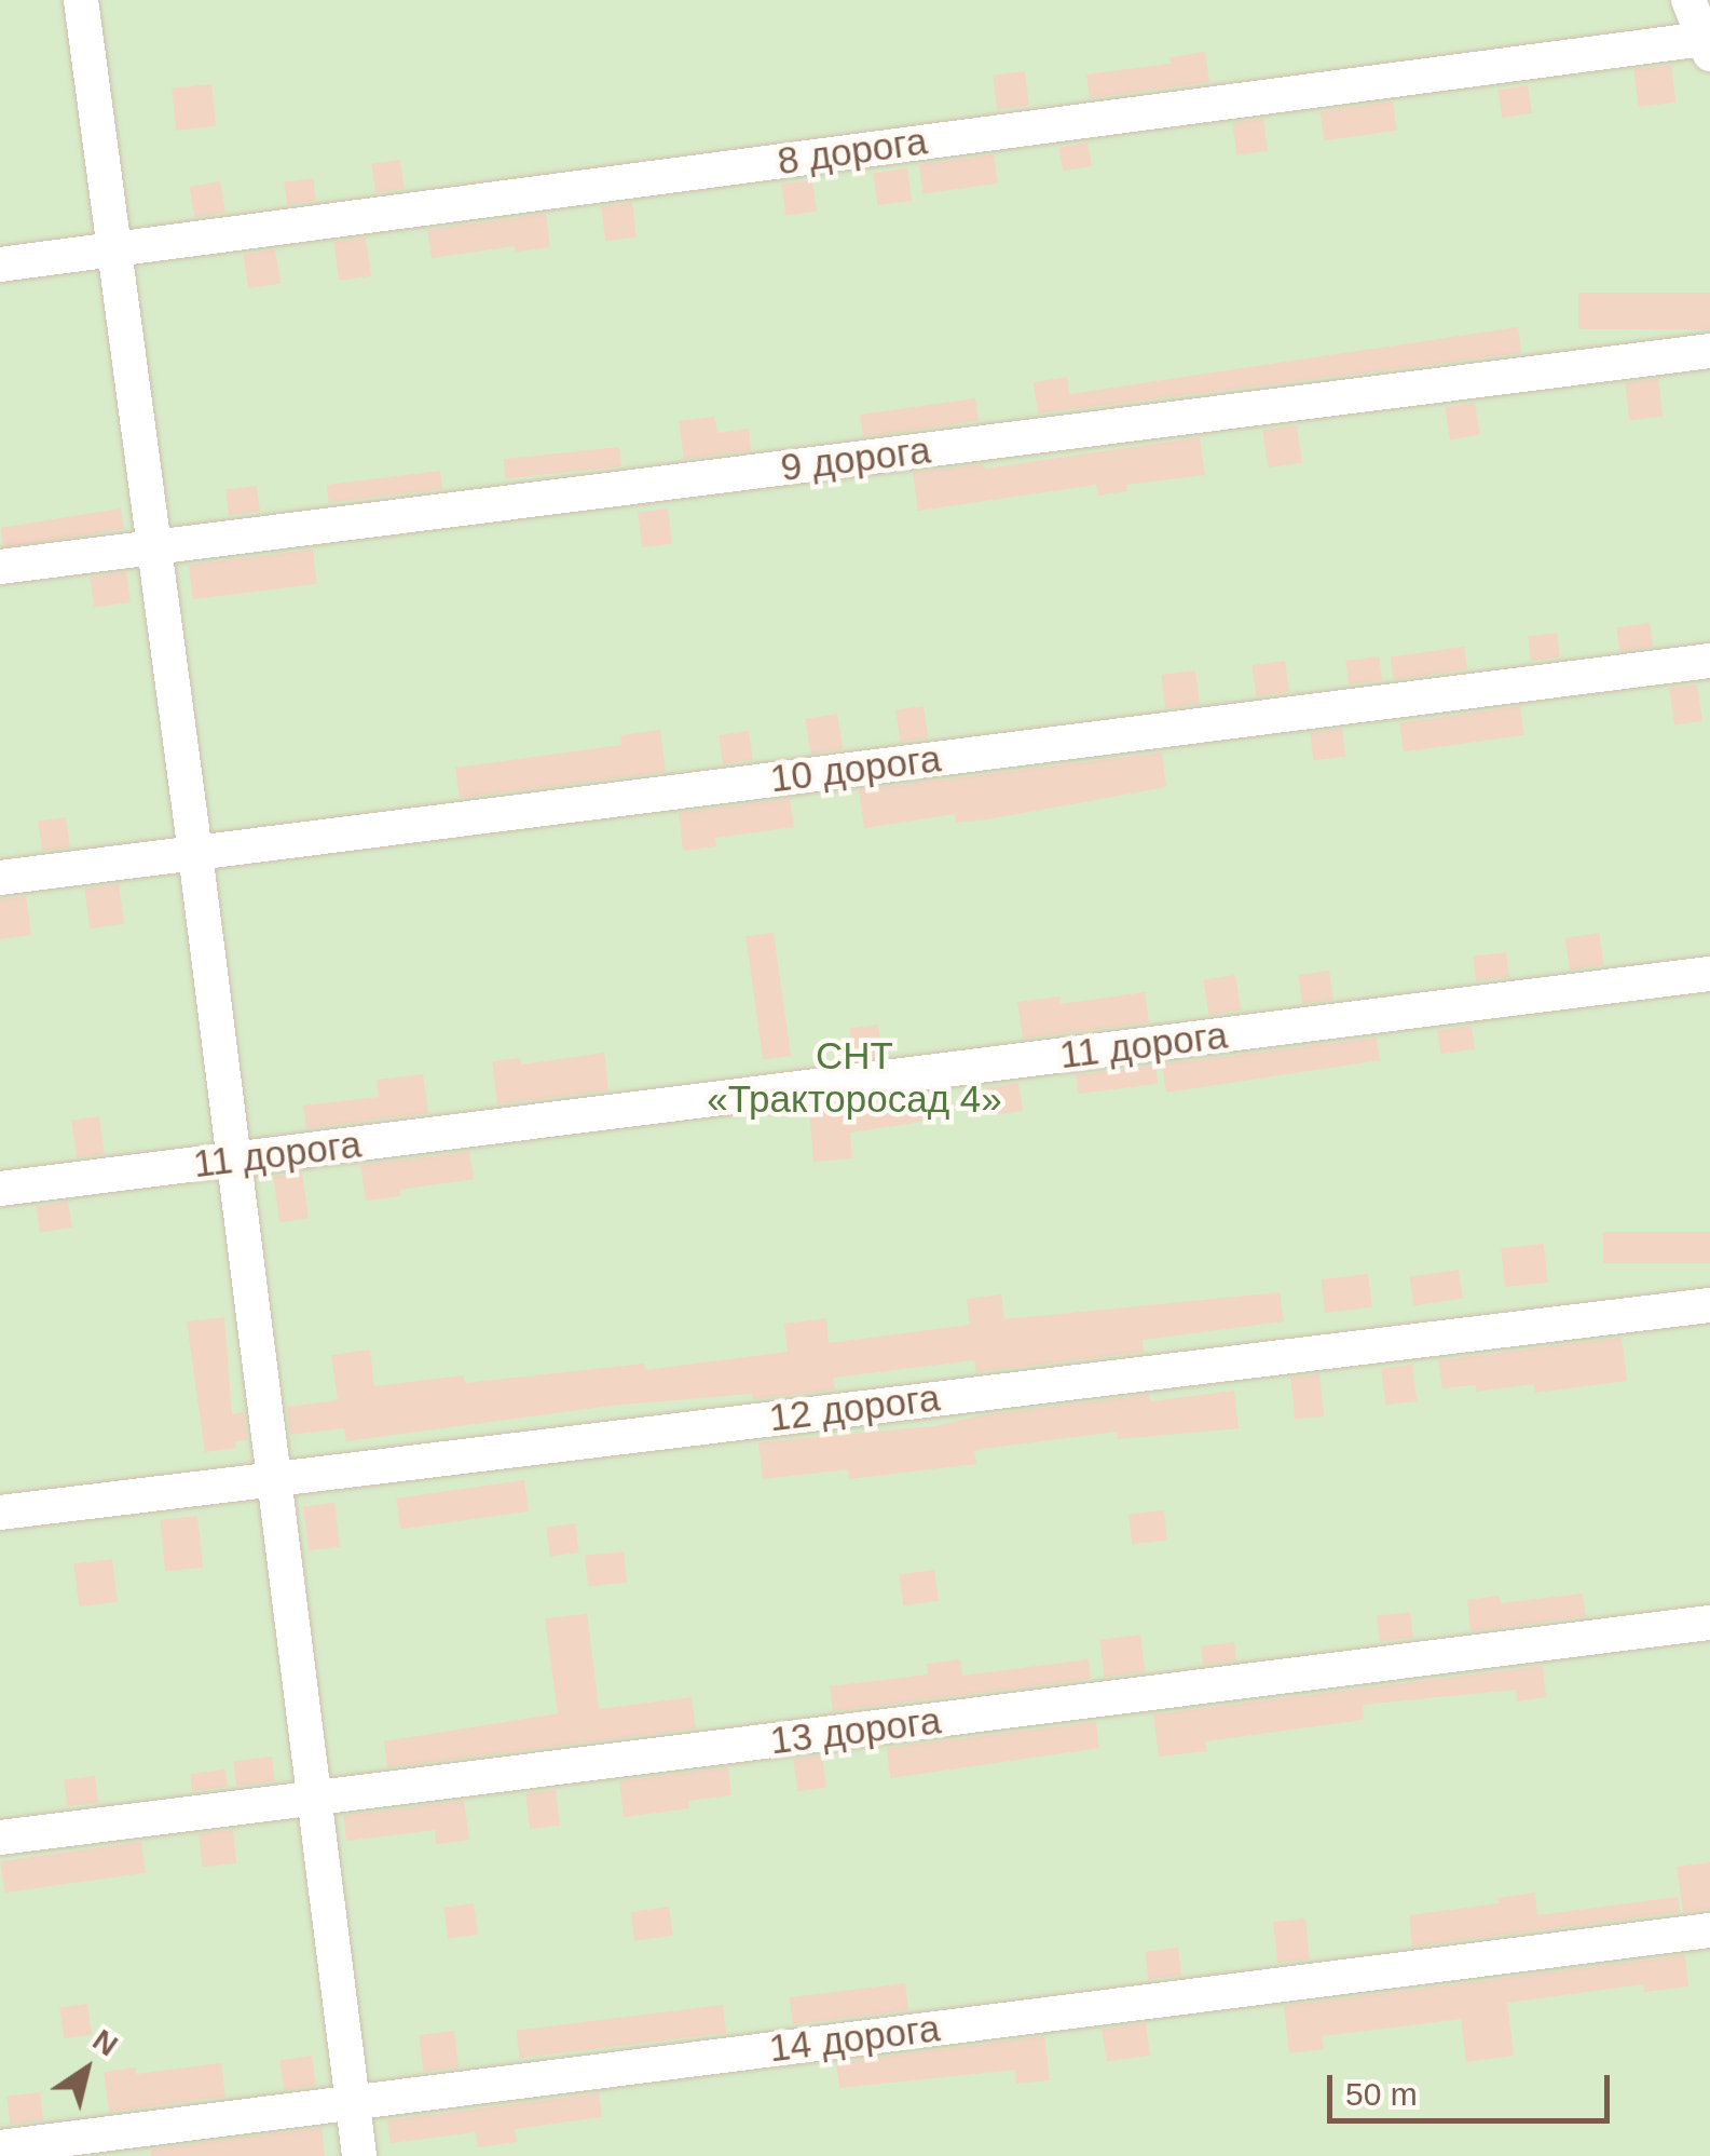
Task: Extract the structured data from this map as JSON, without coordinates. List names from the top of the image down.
{
  "streets": {
    "street": [
      "8 дорога",
      "9 дорога",
      "10 дорога",
      "11 дорога",
      "12 дорога",
      "13 дорога",
      "14 дорога"
    ]
  },
  "parks": ["СНТ «Тракторосад 4»"],
  "scale_bar": "50 m",
  "north": "top right"
}
